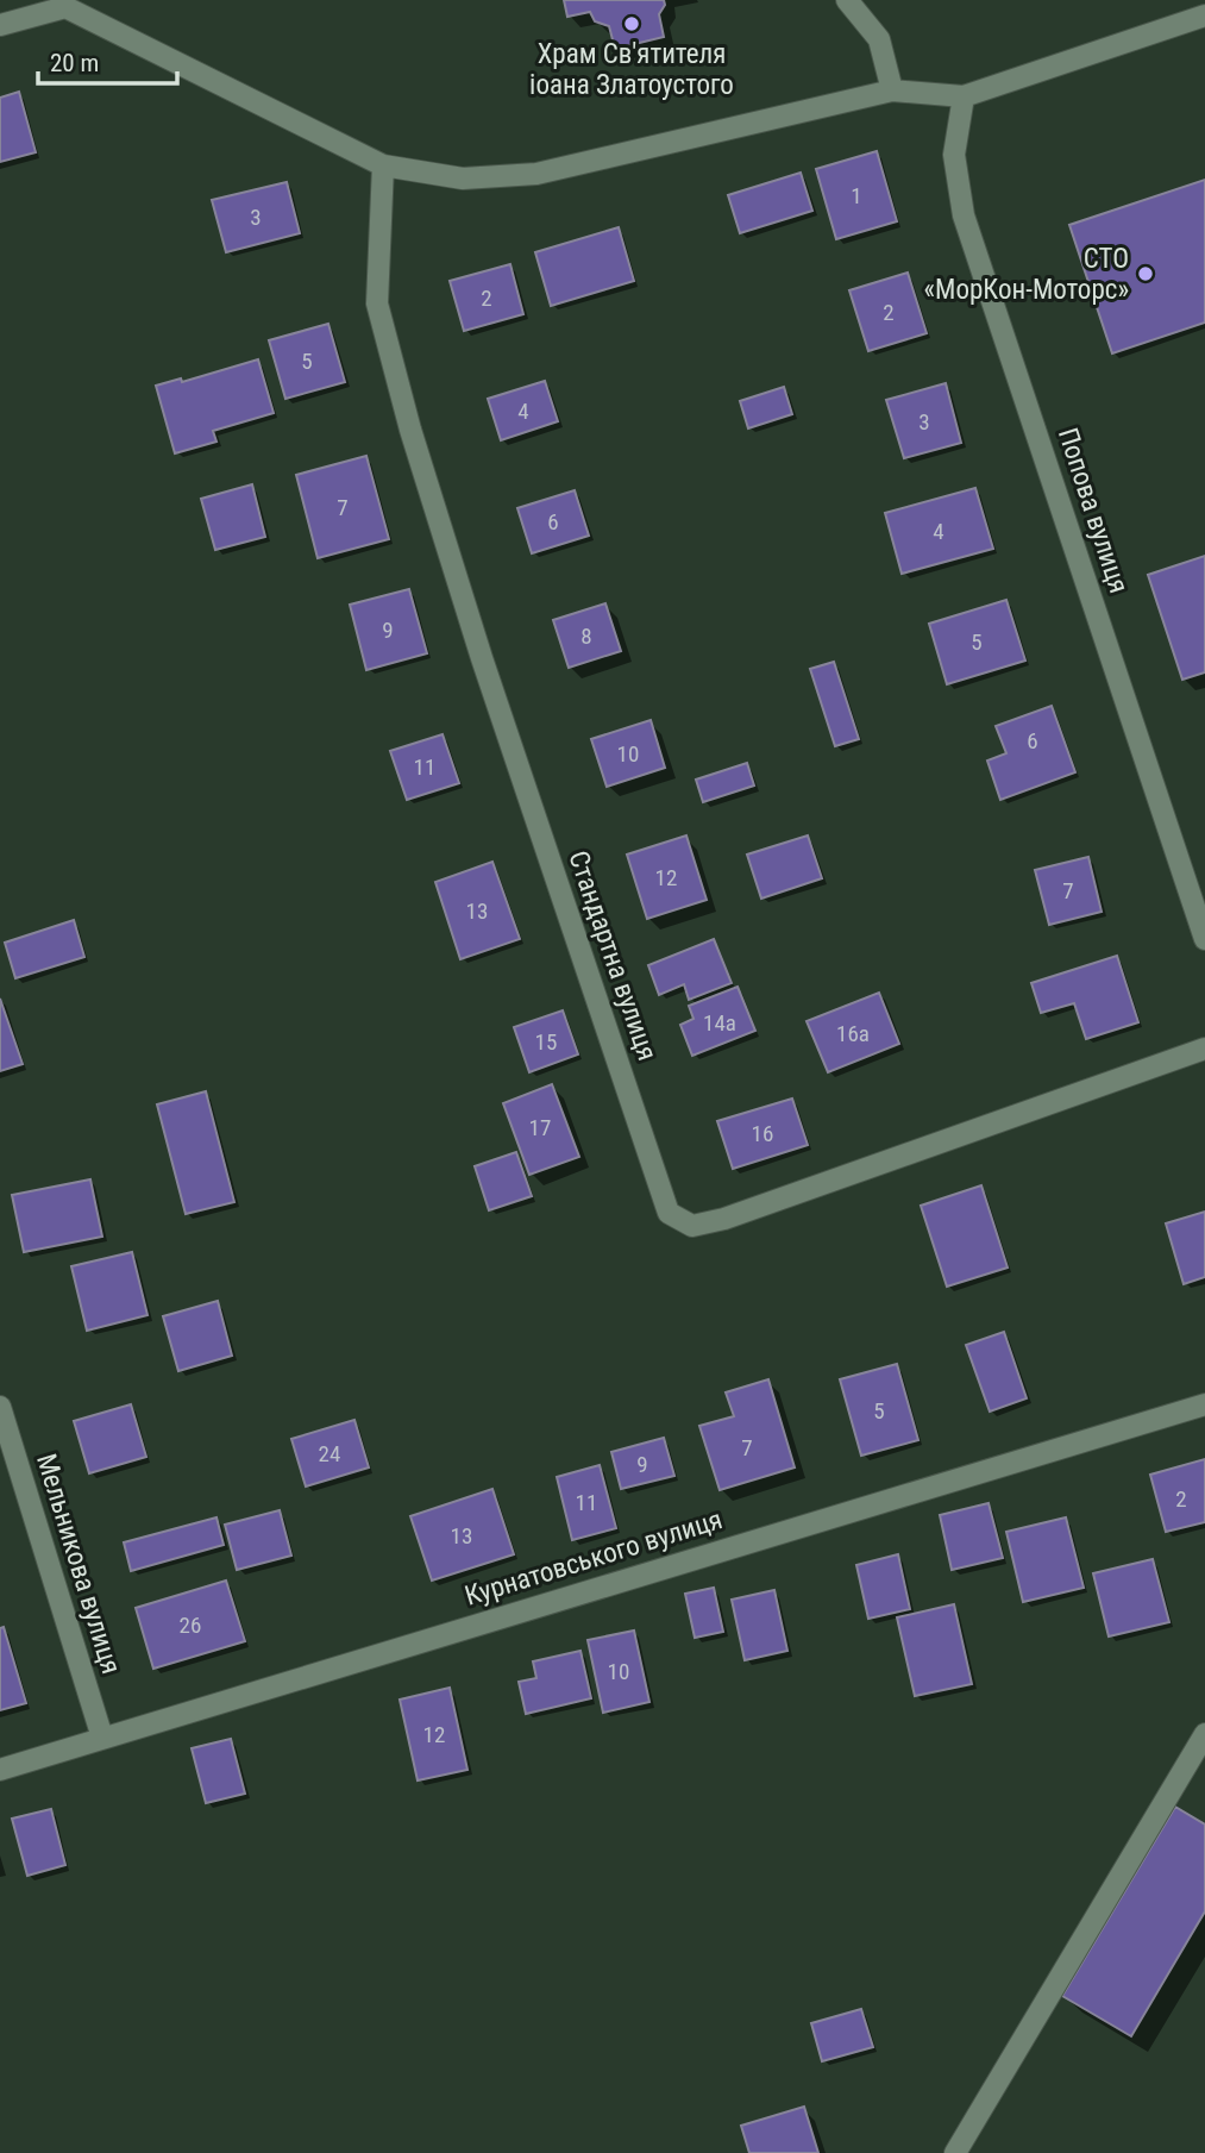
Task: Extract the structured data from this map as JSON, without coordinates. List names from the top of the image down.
{
  "streets": {
    "street": [
      "Попова вулиця",
      "Стандартна вулиця",
      "Курнатовського вулиця",
      "Мельникова вулиця"
    ]
  },
  "crossings": [
    ["Курнатовського вулиця", "Мельникова вулиця"]
  ],
  "places": ["Храм Св'ятителя іоана Златоустого", "СТО «МорКон-Моторс»"],
  "house_numbers": [
    "1",
    "3",
    "2",
    "2",
    "5",
    "4",
    "3",
    "7",
    "6",
    "4",
    "9",
    "8",
    "5",
    "6",
    "10",
    "11",
    "12",
    "7",
    "13",
    "14а",
    "16а",
    "15",
    "17",
    "16",
    "5",
    "7",
    "24",
    "9",
    "2",
    "11",
    "13",
    "26",
    "10",
    "12"
  ],
  "scale_bar": "20 m"
}
